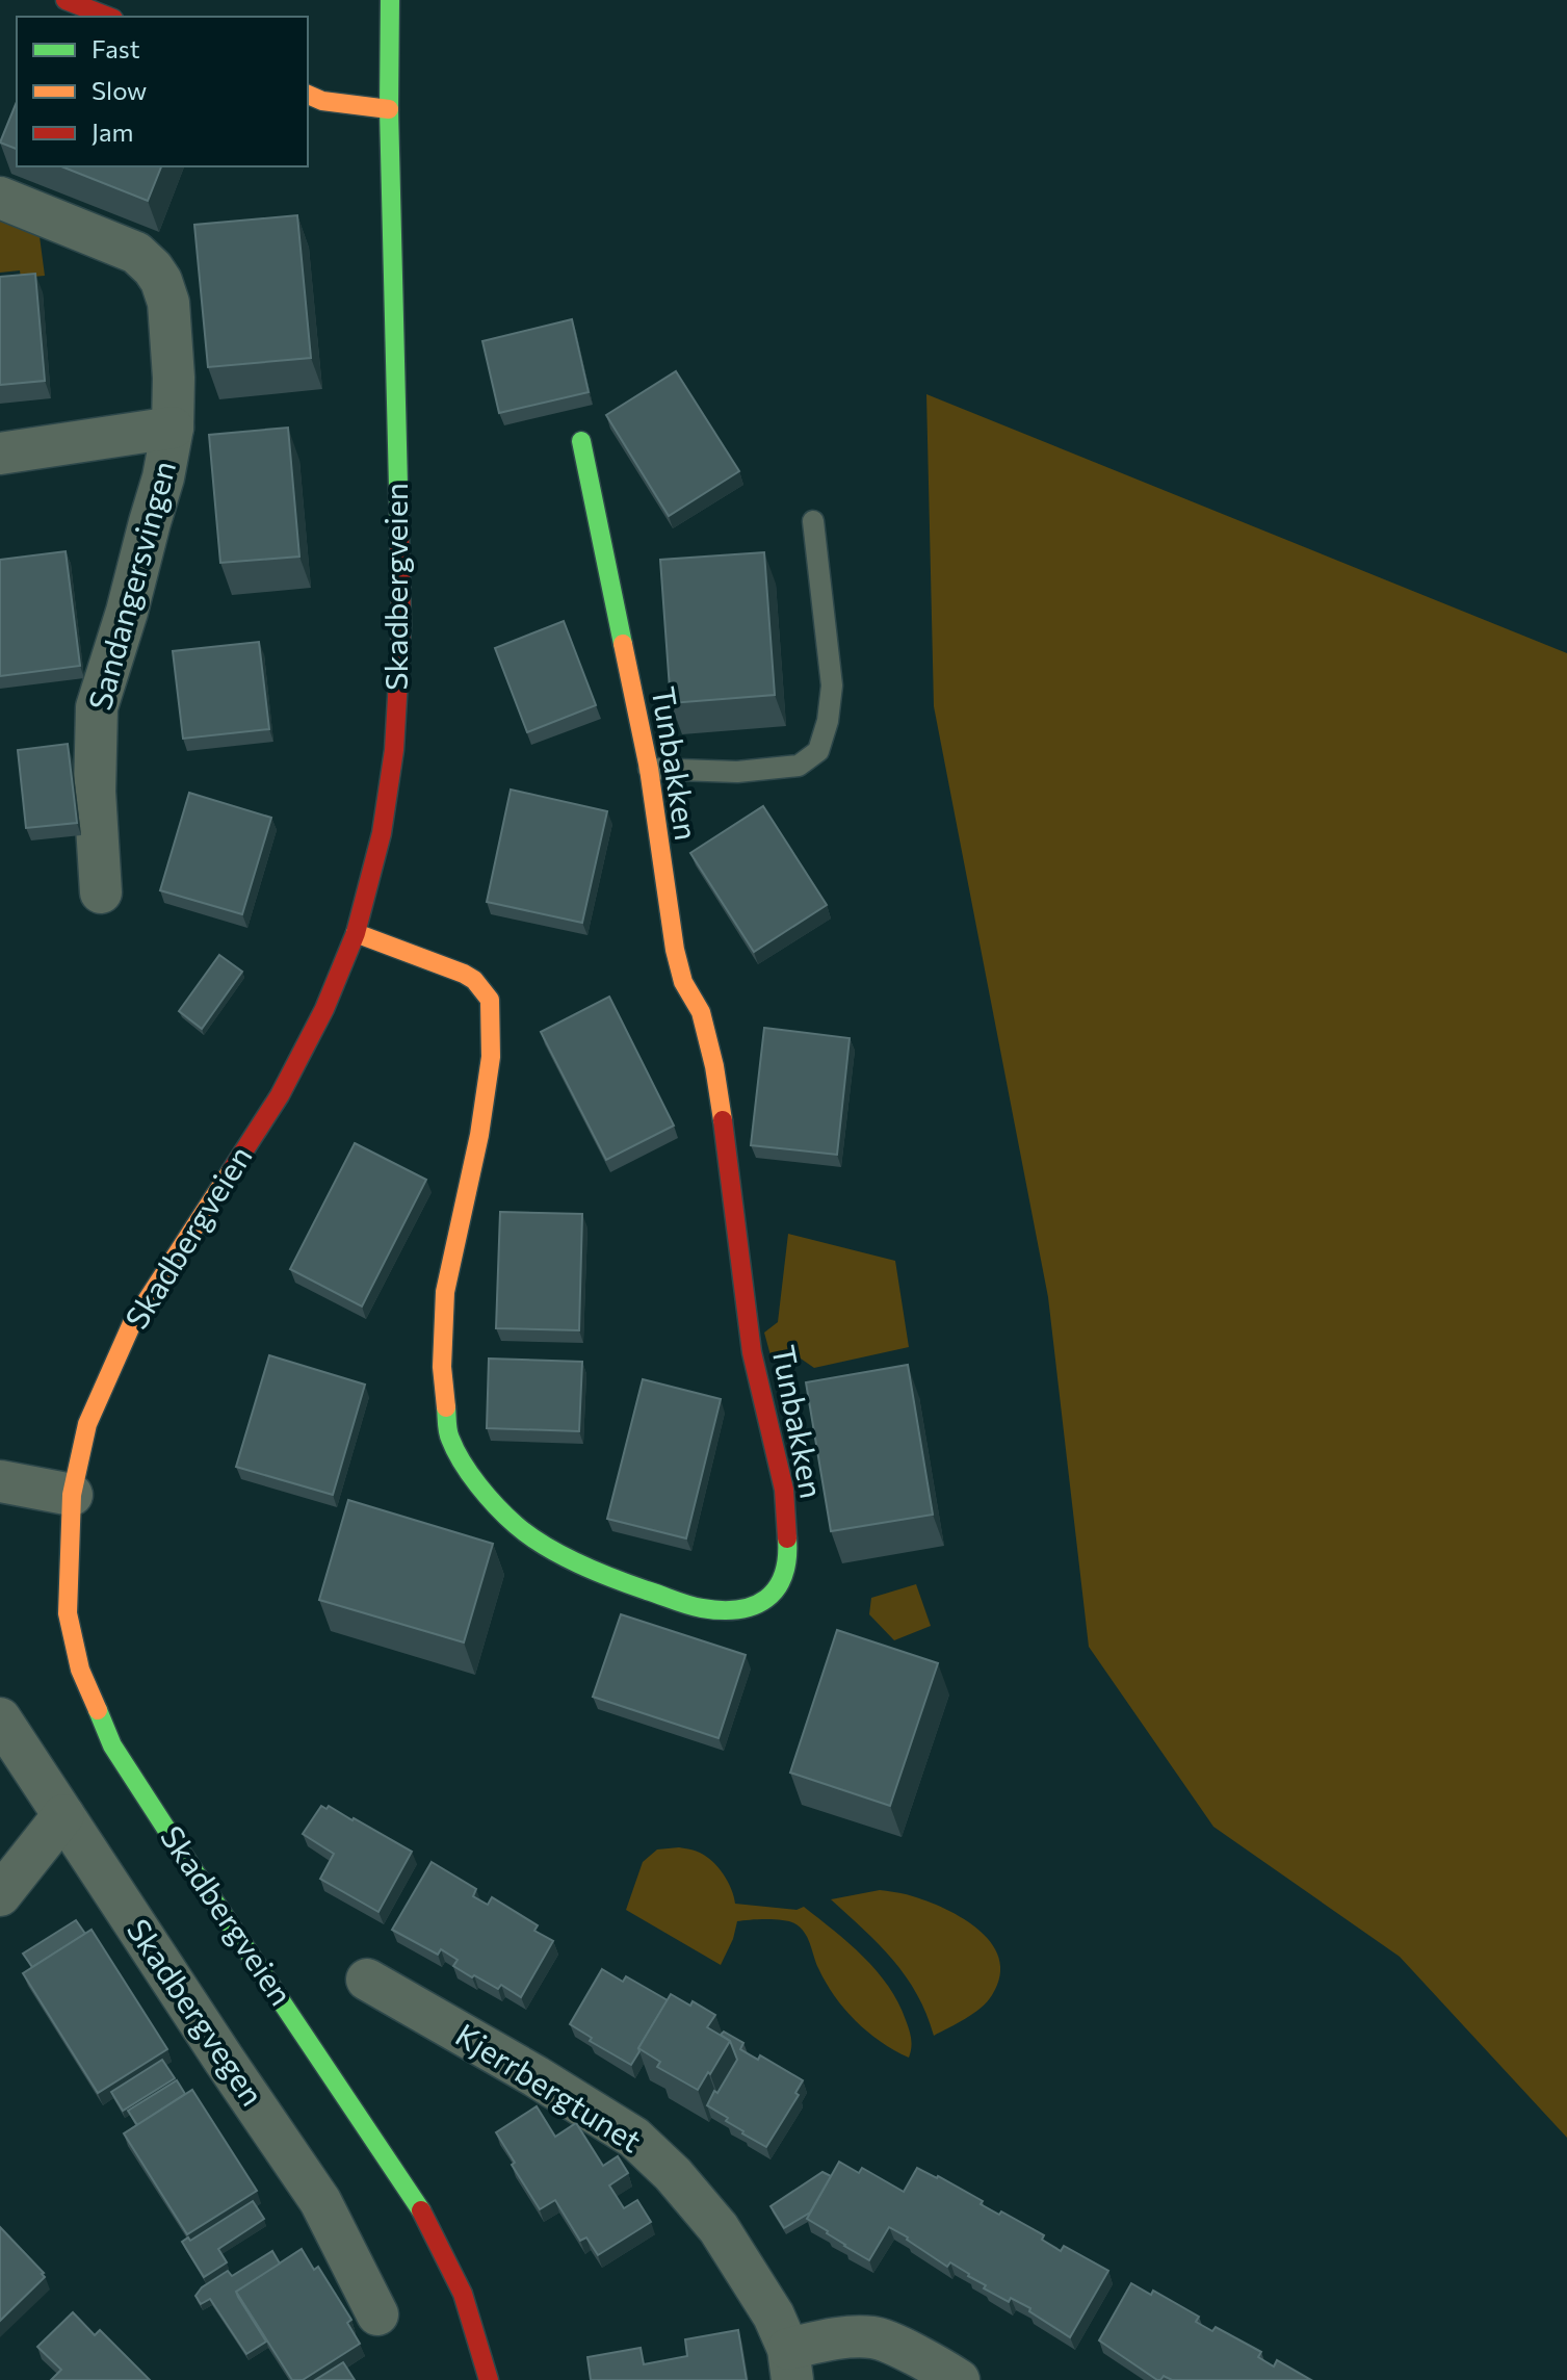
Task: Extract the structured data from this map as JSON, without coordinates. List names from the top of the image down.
{
  "streets": {
    "street": [
      "Sandangersvingen",
      "Skadbergveien",
      "Tunbakken",
      "Skadbergvegen",
      "Kjerrbergtunet"
    ]
  },
  "crossings": [
    ["Skadbergveien", "Tunbakken"]
  ],
  "legend": ["Fast", "Slow", "Jam"]
}
